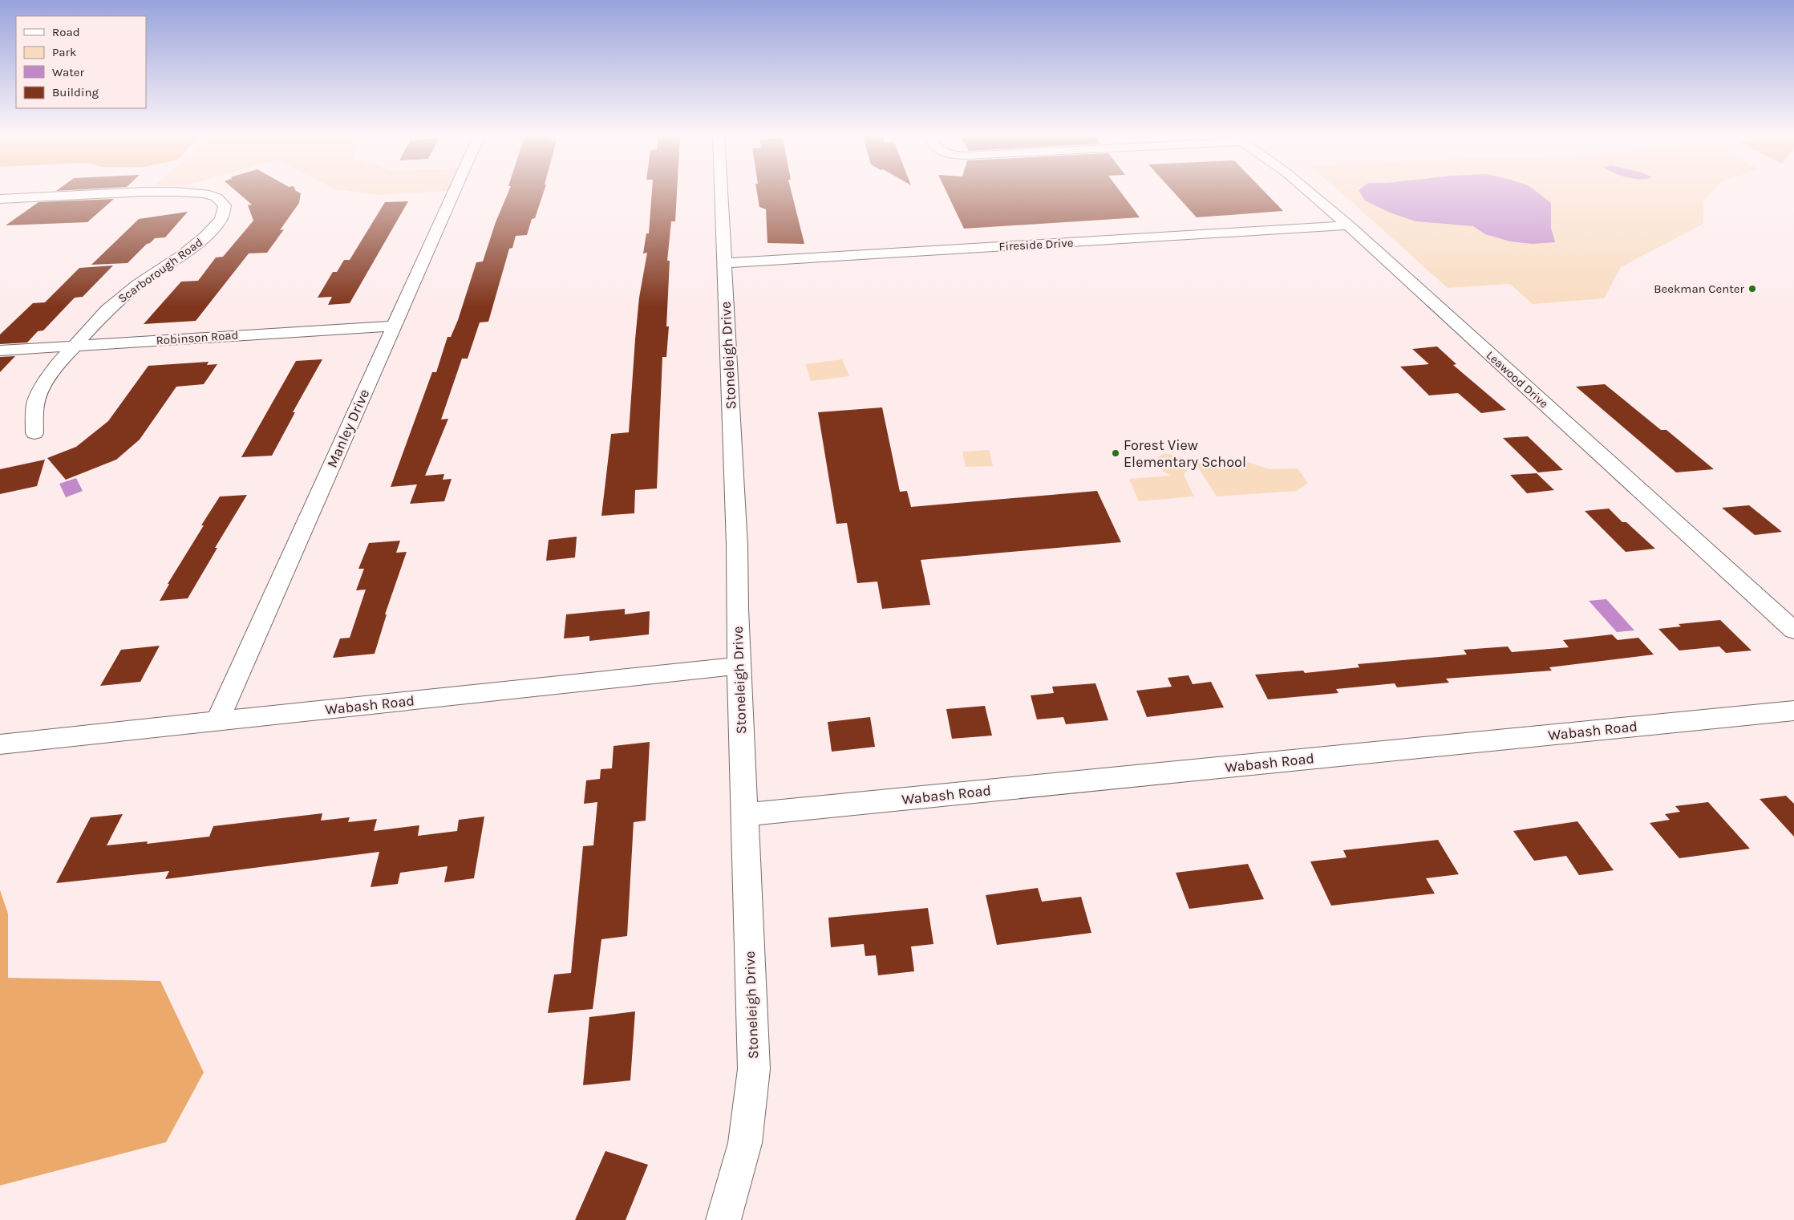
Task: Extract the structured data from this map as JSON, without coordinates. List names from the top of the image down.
{
  "streets": {
    "street": [
      "Fireside Drive",
      "Scarborough Road",
      "Robinson Road",
      "Stoneleigh Drive",
      "Leawood Drive",
      "Manley Drive",
      "Wabash Road"
    ]
  },
  "crossings": [
    ["Fireside Drive", "Stoneleigh Drive"],
    ["Fireside Drive", "Leawood Drive"],
    ["Scarborough Road", "Robinson Road"],
    ["Robinson Road", "Manley Drive"],
    ["Stoneleigh Drive", "Wabash Road"],
    ["Manley Drive", "Wabash Road"]
  ],
  "places": ["Beekman Center", "Forest View Elementary School"],
  "legend": [
    "Road",
    "Park",
    "Water",
    "Building"
  ]
}
